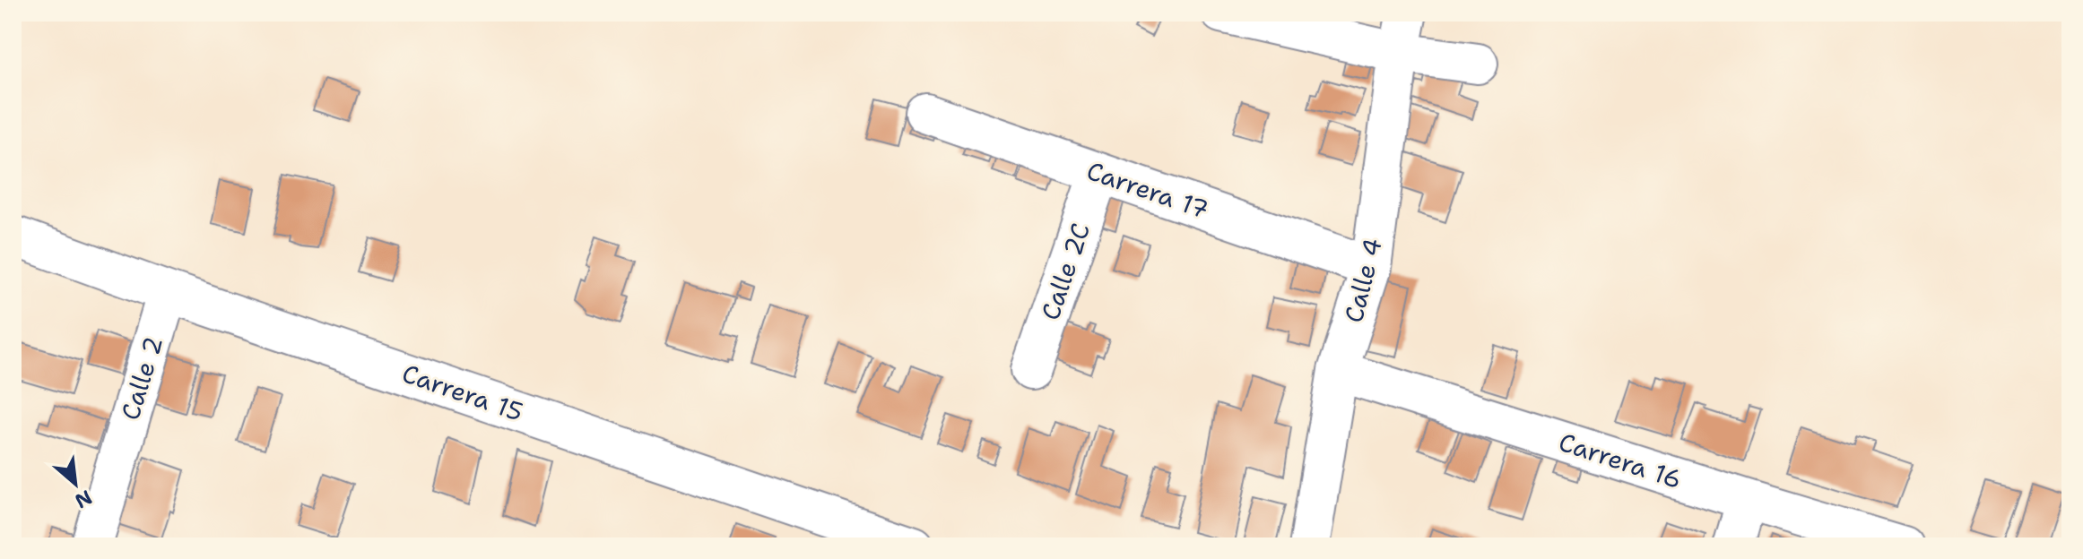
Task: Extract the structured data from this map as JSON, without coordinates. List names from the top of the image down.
{
  "streets": {
    "street": [
      "Carrera 17",
      "Calle 2C",
      "Calle 4",
      "Calle 2",
      "Carrera 15",
      "Carrera 16"
    ]
  },
  "crossings": [
    ["Carrera 17", "Calle 2C"],
    ["Carrera 17", "Calle 4"],
    ["Calle 4", "Carrera 16"],
    ["Calle 2", "Carrera 15"]
  ],
  "north": "bottom right"
}
